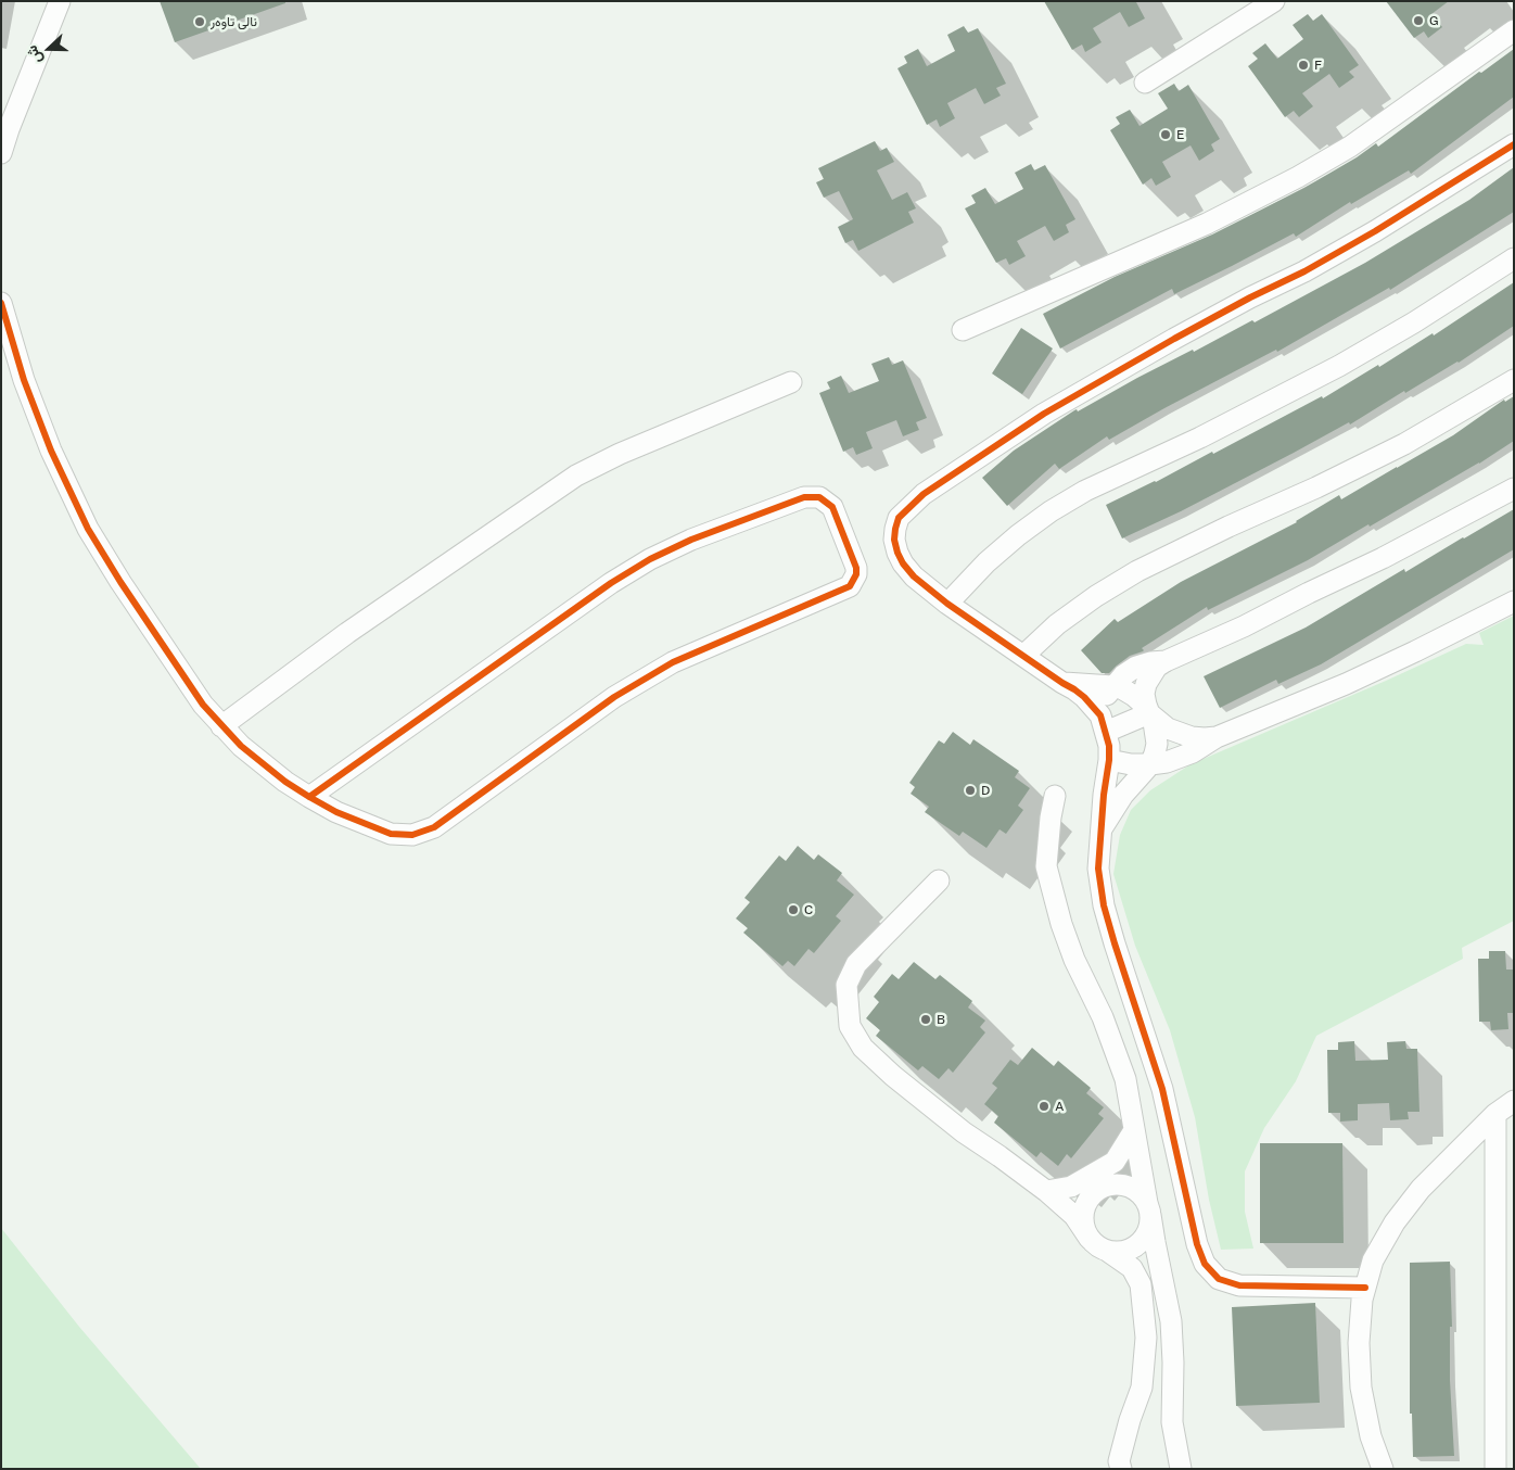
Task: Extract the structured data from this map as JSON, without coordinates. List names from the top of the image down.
{
  "places": [
    "G",
    "نالی تاوەر",
    "F",
    "E",
    "D",
    "C",
    "B",
    "A"
  ],
  "north": "left"
}
